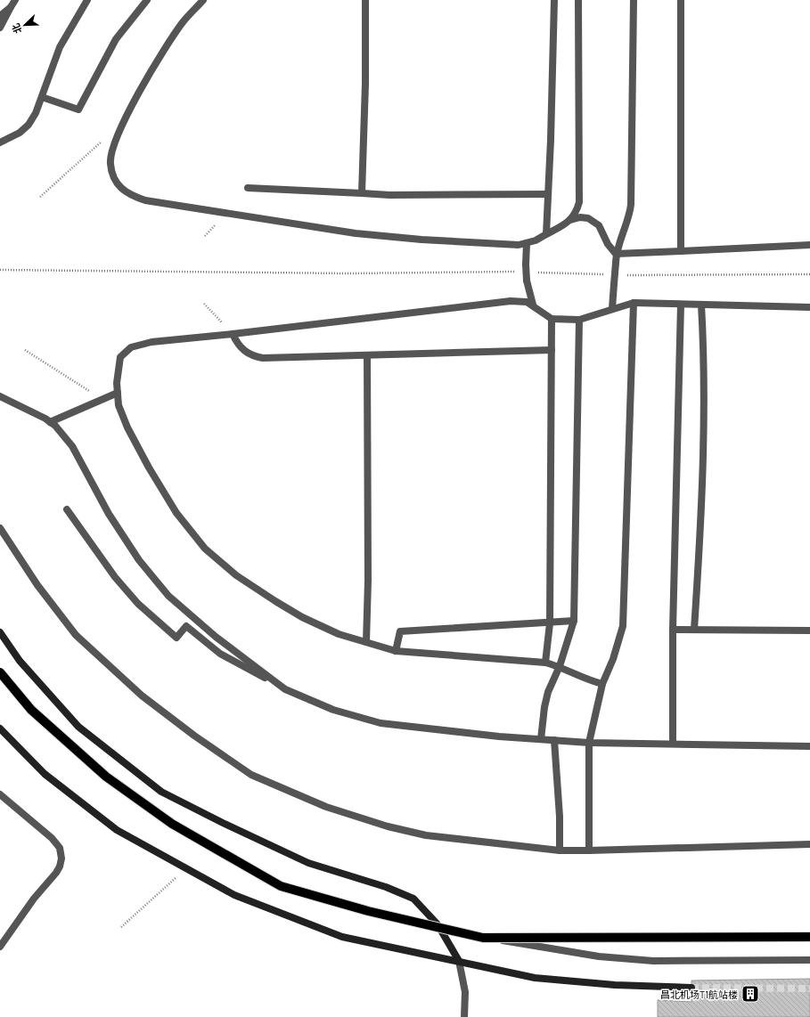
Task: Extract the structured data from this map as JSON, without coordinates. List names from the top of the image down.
{
  "places": {
    "building": ["昌北机场T1航站楼"]
  },
  "north": "bottom left"
}
